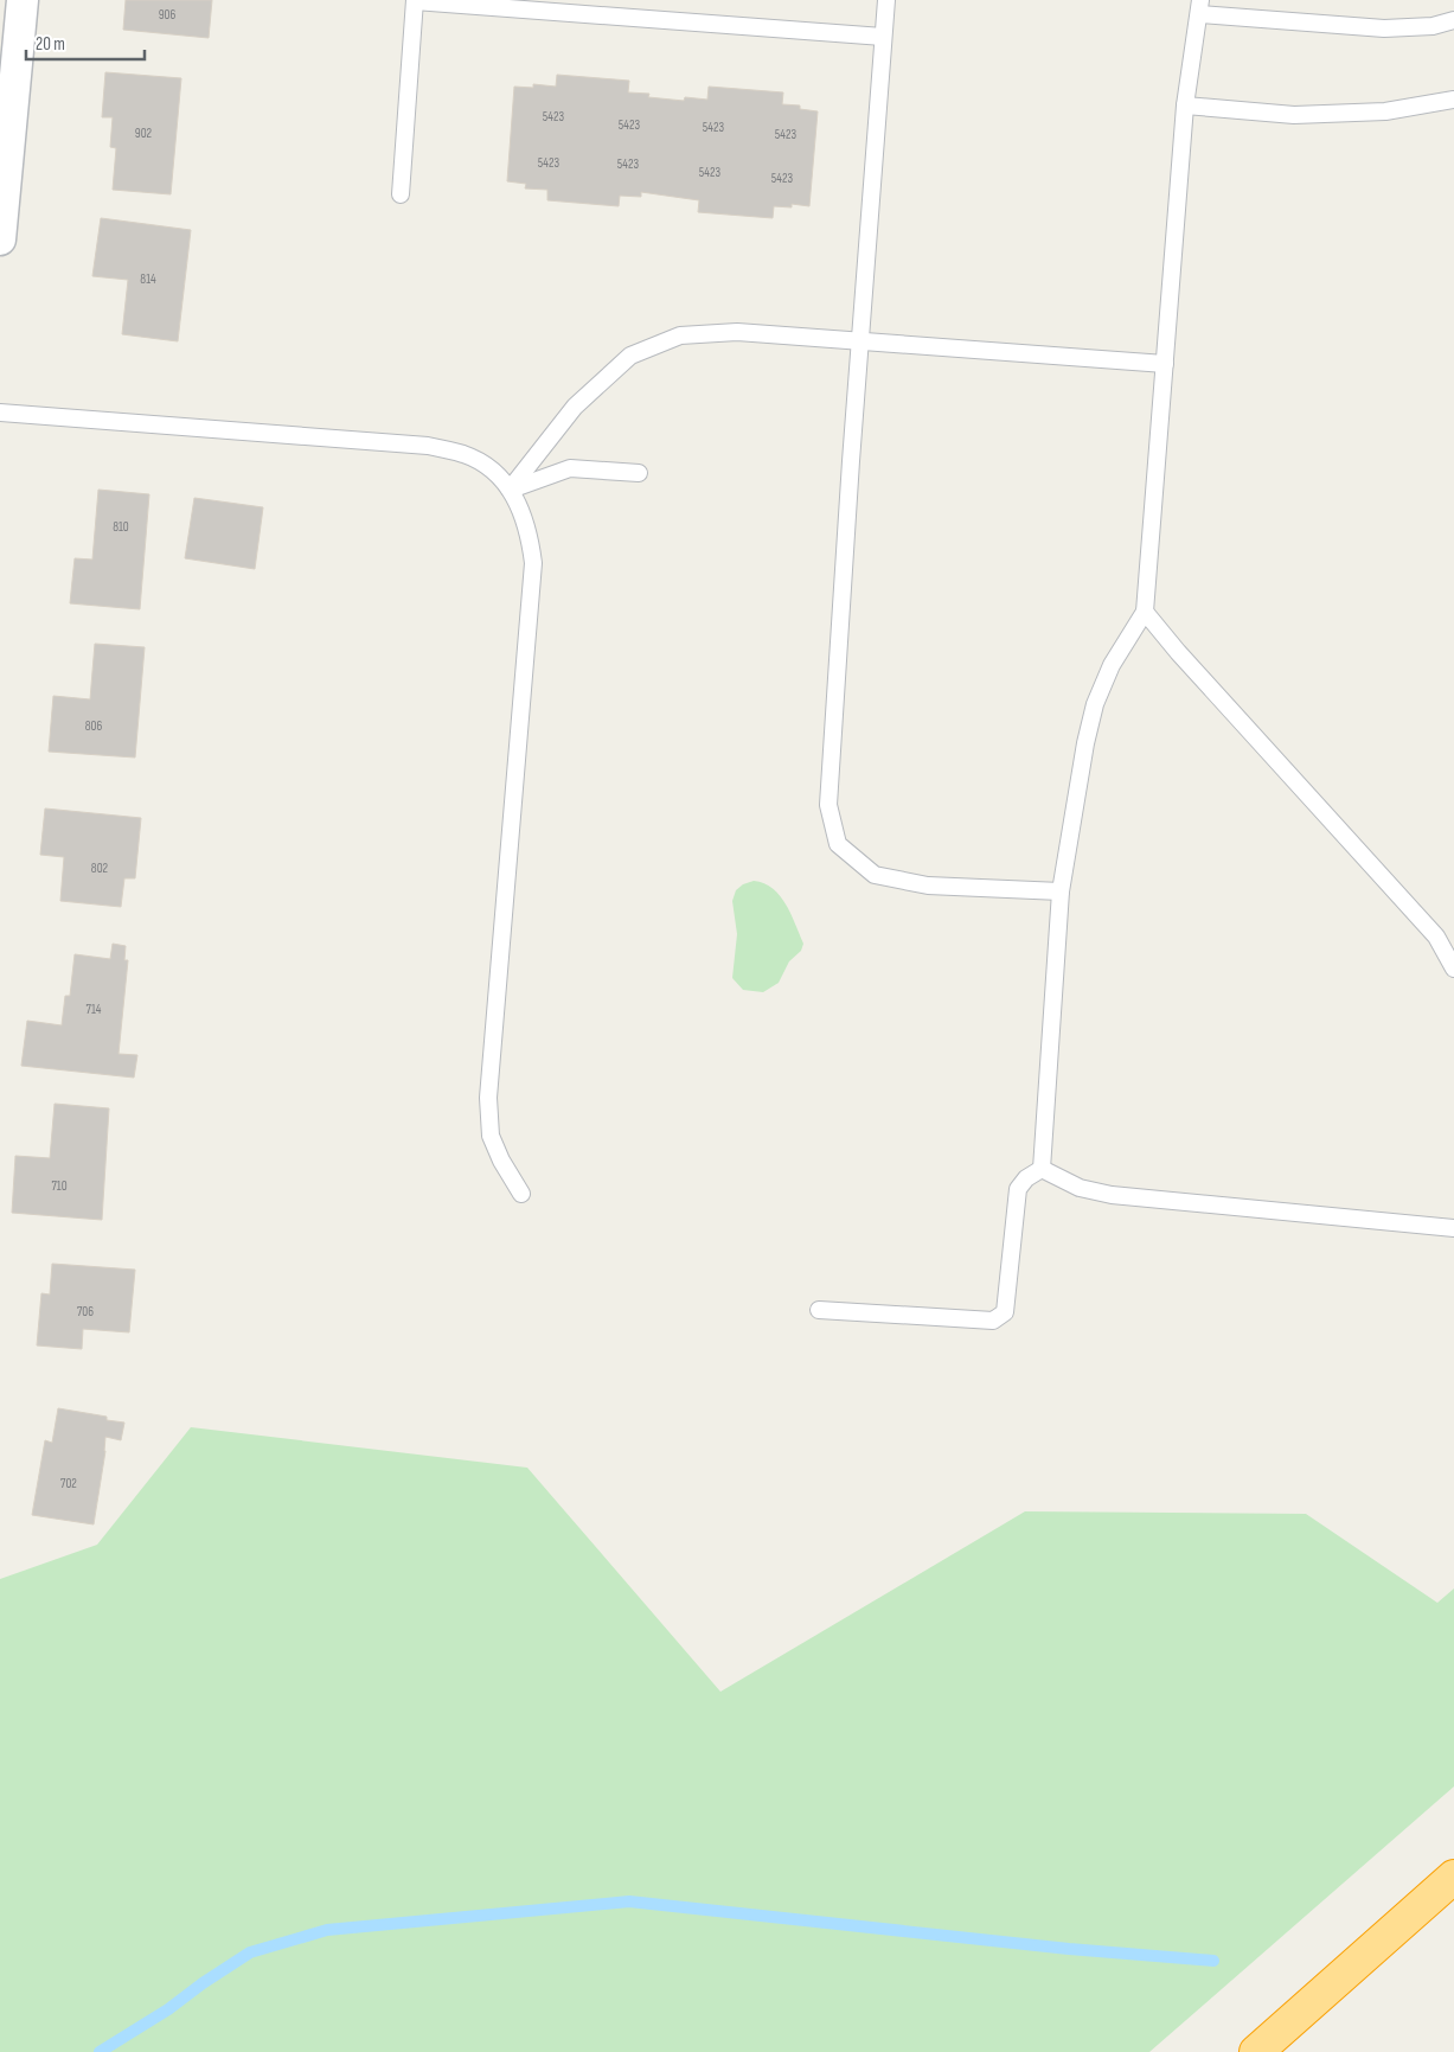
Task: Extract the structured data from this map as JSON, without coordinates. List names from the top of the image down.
{
  "house_numbers": [
    "906",
    "5423",
    "5423",
    "5423",
    "902",
    "5423",
    "5423",
    "5423",
    "5423",
    "5423",
    "814",
    "810",
    "806",
    "802",
    "714",
    "710",
    "706",
    "702"
  ],
  "scale_bar": "20 m"
}
